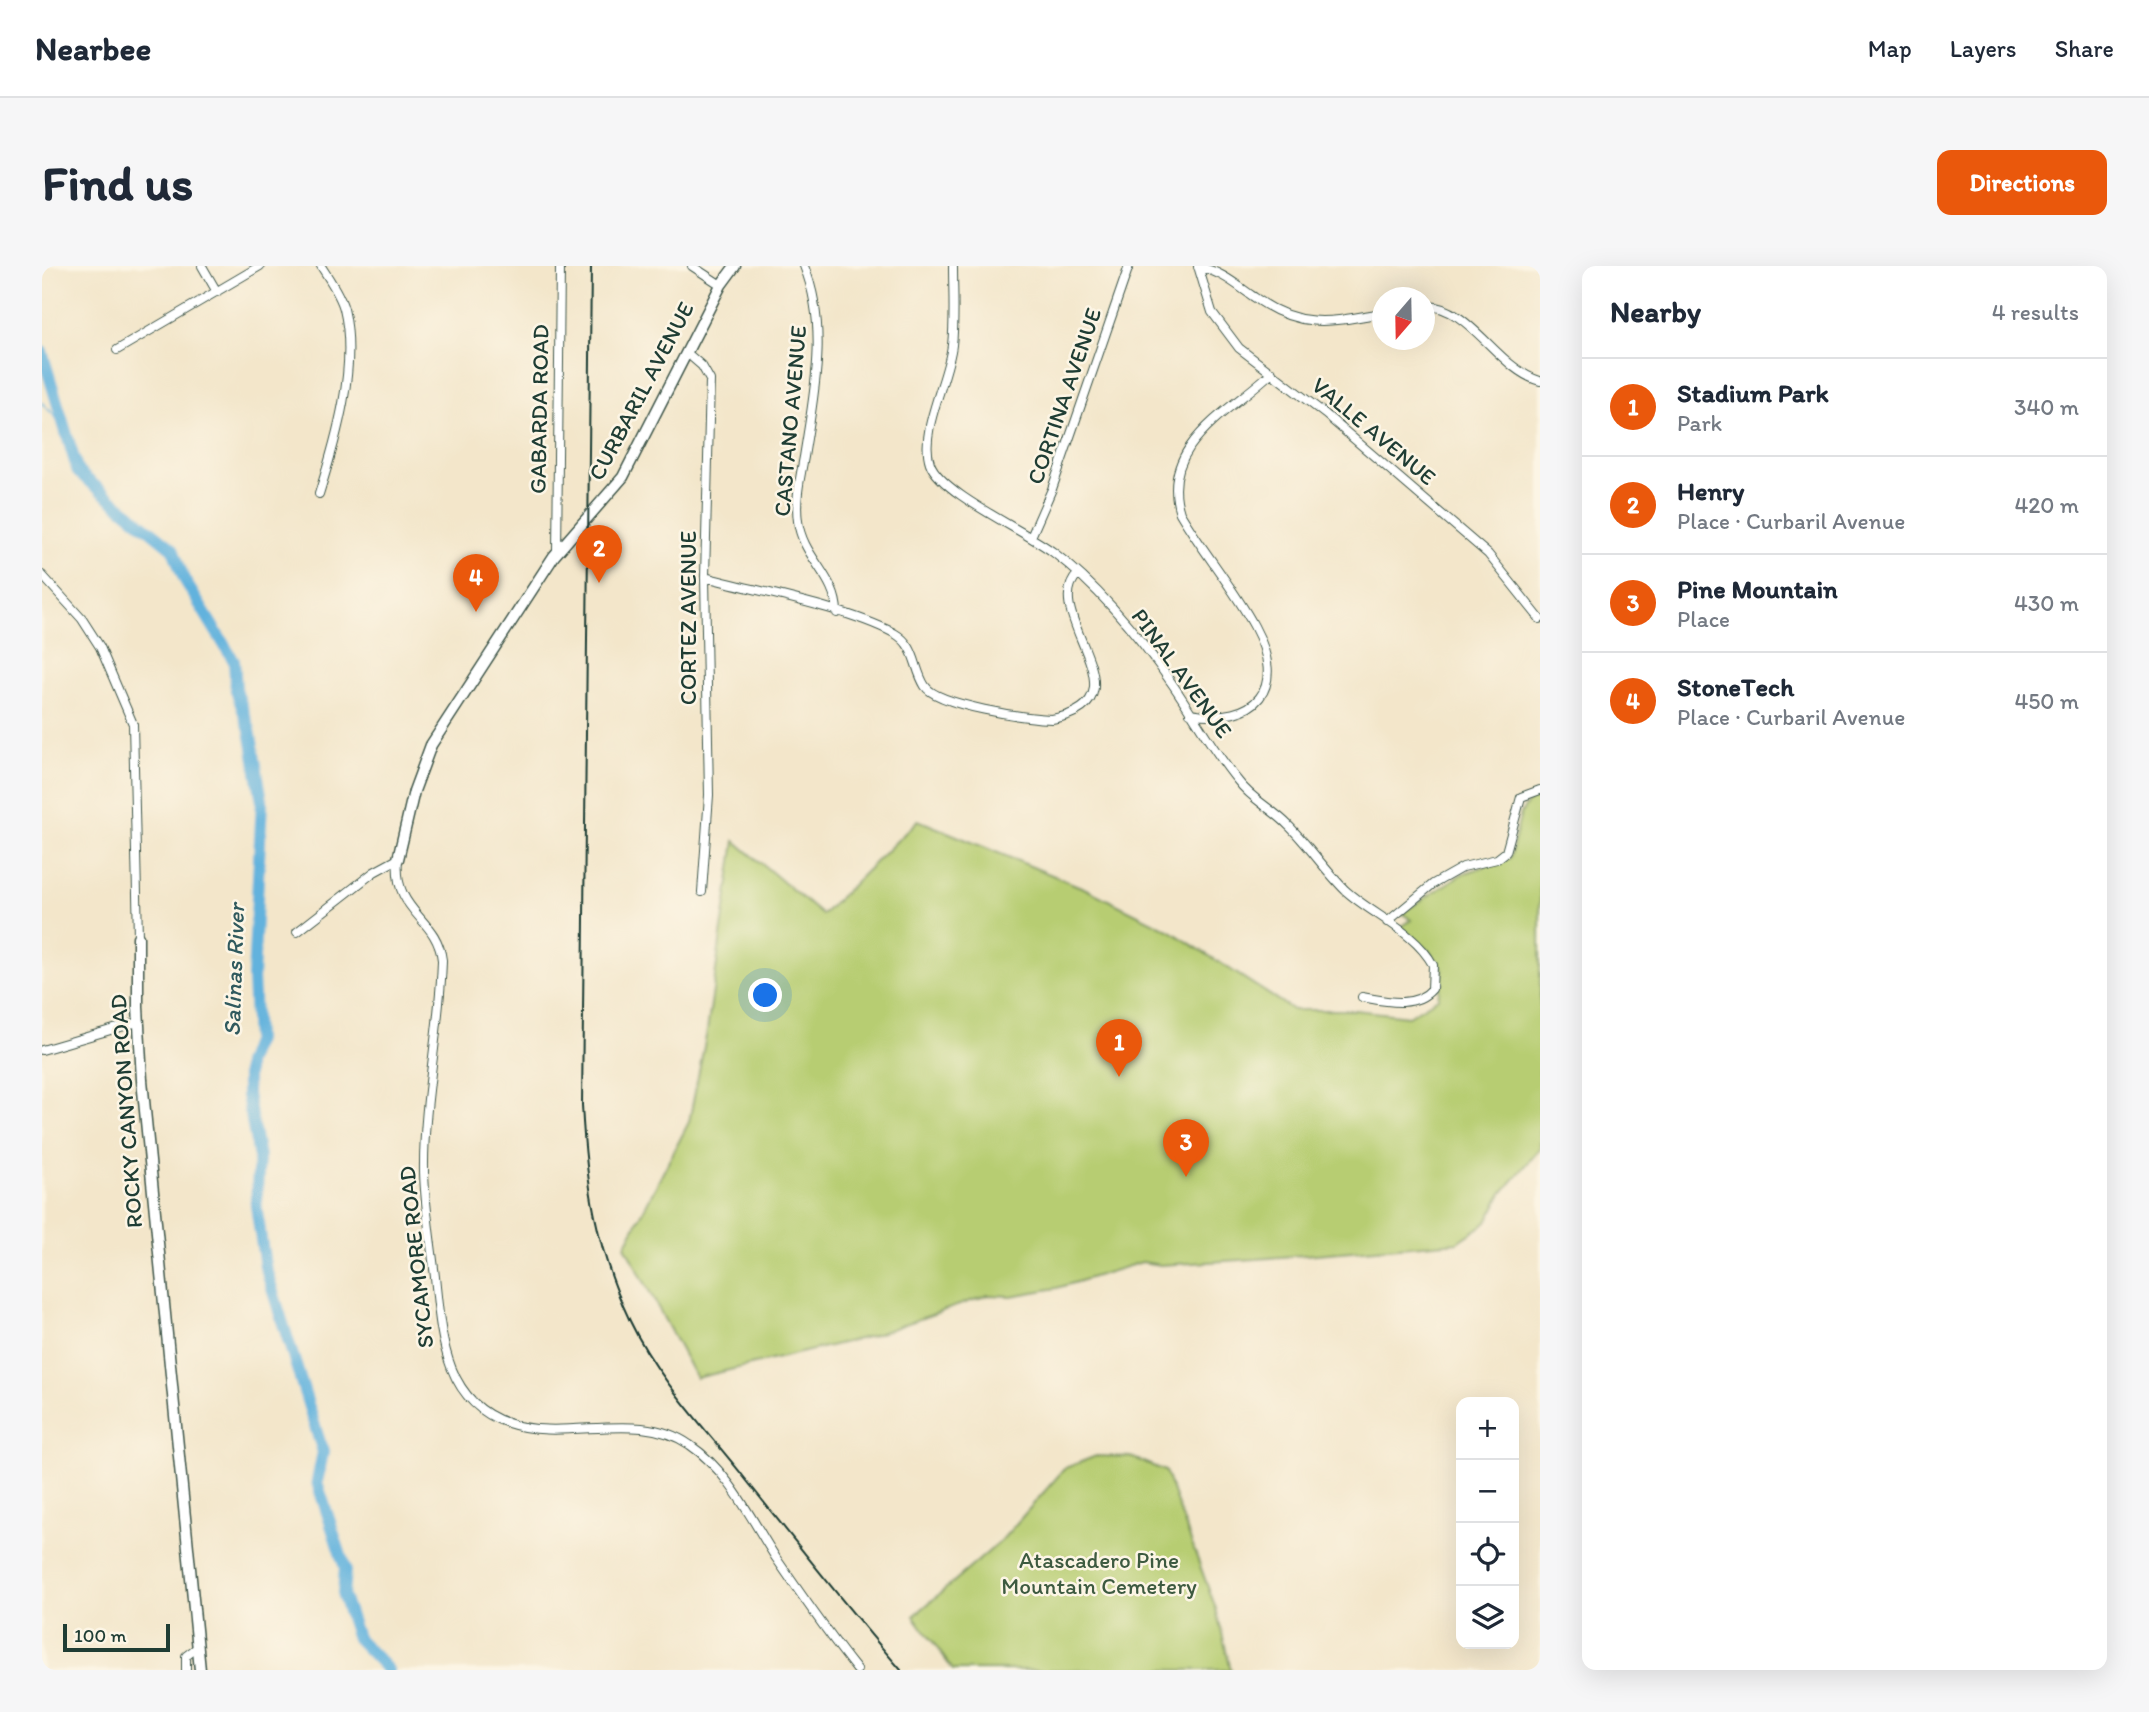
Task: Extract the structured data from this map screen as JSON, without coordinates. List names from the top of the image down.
{
  "streets": {
    "street": [
      "CURBARIL AVENUE",
      "CORTINA AVENUE",
      "GABARDA ROAD",
      "CASTANO AVENUE",
      "VALLE AVENUE",
      "CORTEZ AVENUE",
      "PINAL AVENUE",
      "ROCKY CANYON ROAD",
      "SYCAMORE ROAD"
    ]
  },
  "crossings": [
    ["CURBARIL AVENUE", "GABARDA ROAD"],
    ["CURBARIL AVENUE", "CORTEZ AVENUE"],
    ["CURBARIL AVENUE", "SYCAMORE ROAD"],
    ["CORTINA AVENUE", "PINAL AVENUE"]
  ],
  "water": ["Salinas River"],
  "parks": ["Atascadero Pine Mountain Cemetery"],
  "scale_bar": "100 m",
  "north": "bottom",
  "page": {
    "header": "Nearbee",
    "nav": ["Map", "Layers", "Share"],
    "buttons": "Directions",
    "title": "Find us",
    "heading": ["Nearby", "4 results"],
    "list": [
      {
        "mark": "1",
        "name": "Stadium Park",
        "note": "Park",
        "value": "340 m"
      },
      {
        "mark": "2",
        "name": "Henry",
        "note": "Place · Curbaril Avenue",
        "value": "420 m"
      },
      {
        "mark": "3",
        "name": "Pine Mountain",
        "note": "Place",
        "value": "430 m"
      },
      {
        "mark": "4",
        "name": "StoneTech",
        "note": "Place · Curbaril Avenue",
        "value": "450 m"
      }
    ],
    "pins": [
      "2",
      "4",
      "1",
      "3"
    ],
    "map_buttons": ["+", "−"],
    "scale": "100 m"
  }
}
